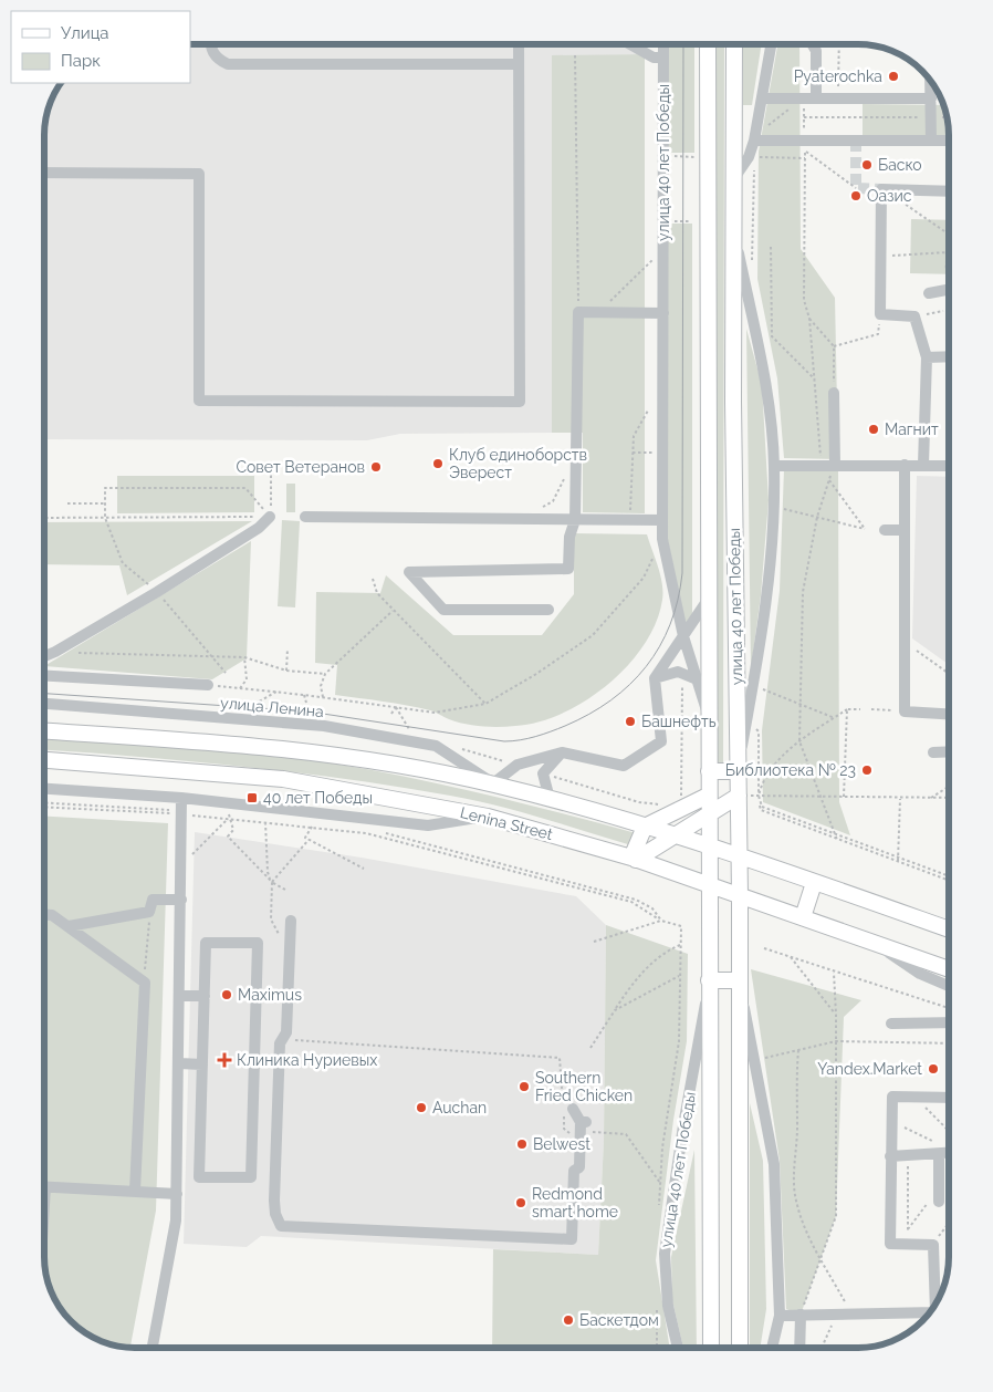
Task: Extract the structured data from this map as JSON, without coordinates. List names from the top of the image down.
{
  "streets": {
    "main road": ["улица 40 лет Победы", "Lenina Street"],
    "street": ["улица Ленина"]
  },
  "crossings": [
    ["улица 40 лет Победы", "Lenina Street"]
  ],
  "places": {
    "other": [
      "Pyaterochka",
      "Баско",
      "Оазис",
      "Магнит",
      "Клуб единоборств Эверест",
      "Совет Ветеранов",
      "Башнефть",
      "Библиотека № 23",
      "Maximus",
      "Yandex.Market",
      "Southern Fried Chicken",
      "Auchan",
      "Belwest",
      "Redmond smart home",
      "Баскетдом"
    ],
    "transit": ["40 лет Победы"],
    "health": ["Клиника Нуриевых"]
  },
  "legend": ["Улица", "Парк"]
}
